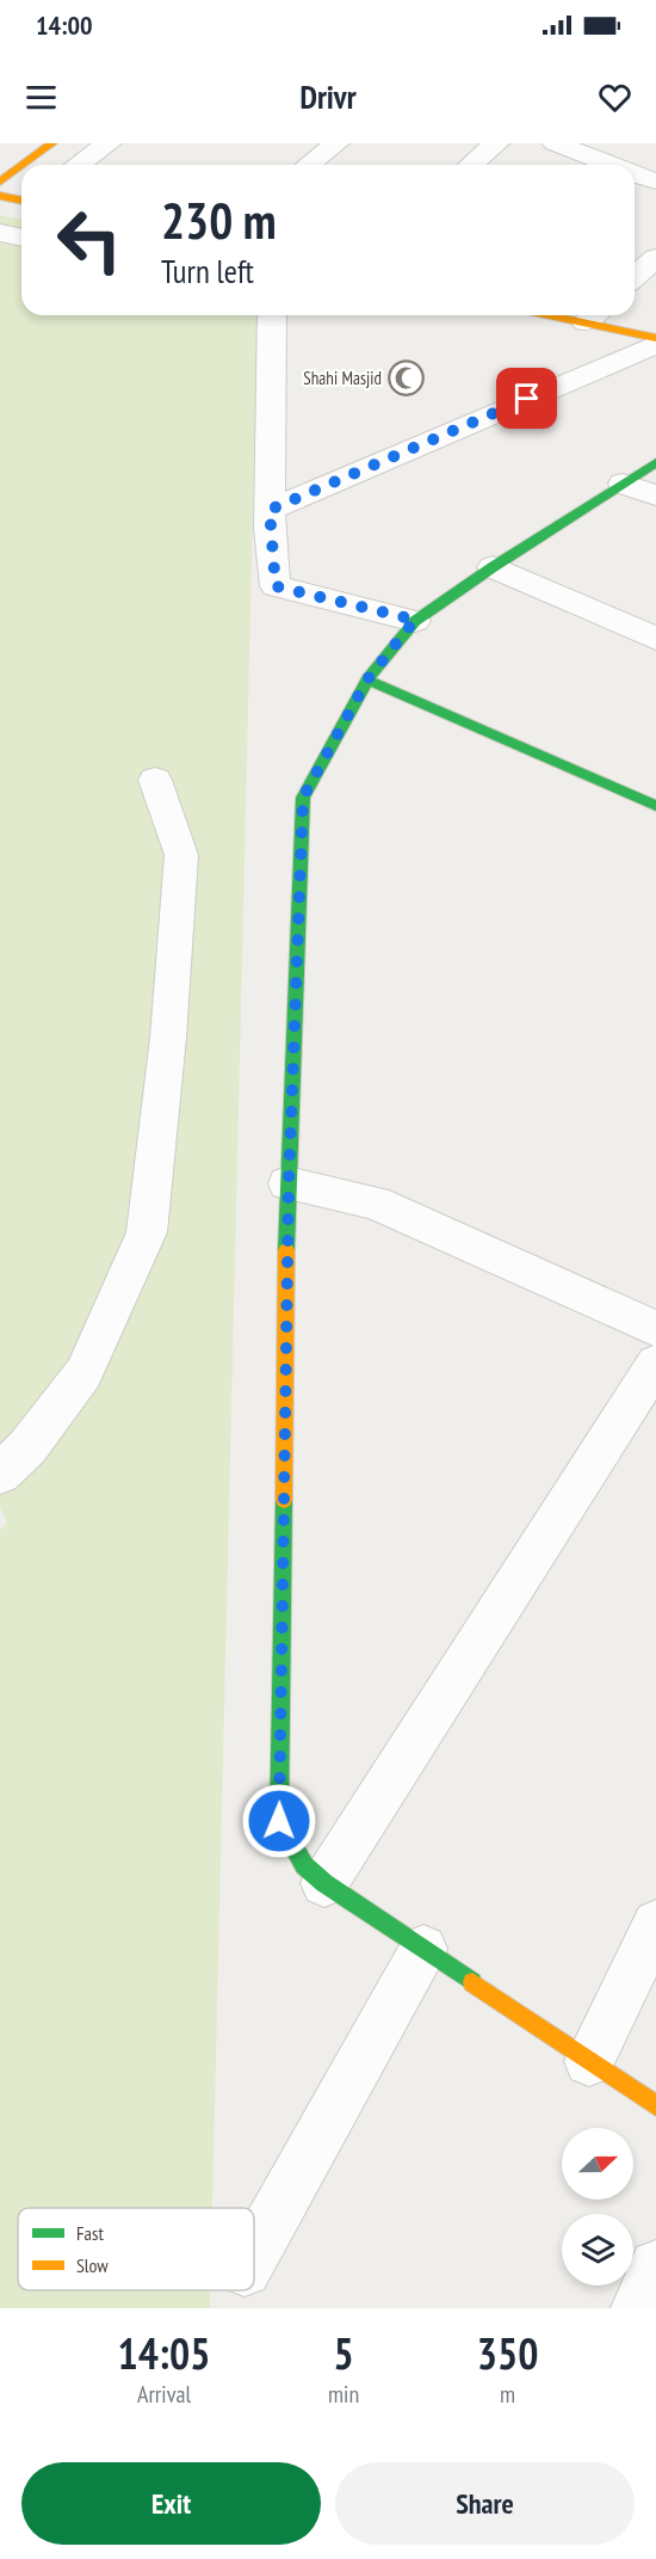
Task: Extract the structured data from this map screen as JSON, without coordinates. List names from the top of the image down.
{
  "places": {
    "mosque": ["Shahi Masjid"]
  },
  "legend": ["Fast", "Slow"],
  "north": "right",
  "page": {
    "status": "14:00",
    "header": "Drivr",
    "turn": ["230 m", "Turn left"],
    "eta": [
      "14:05",
      "Arrival",
      "5",
      "min",
      "350",
      "m"
    ],
    "buttons": ["Exit", "Share"]
  }
}
